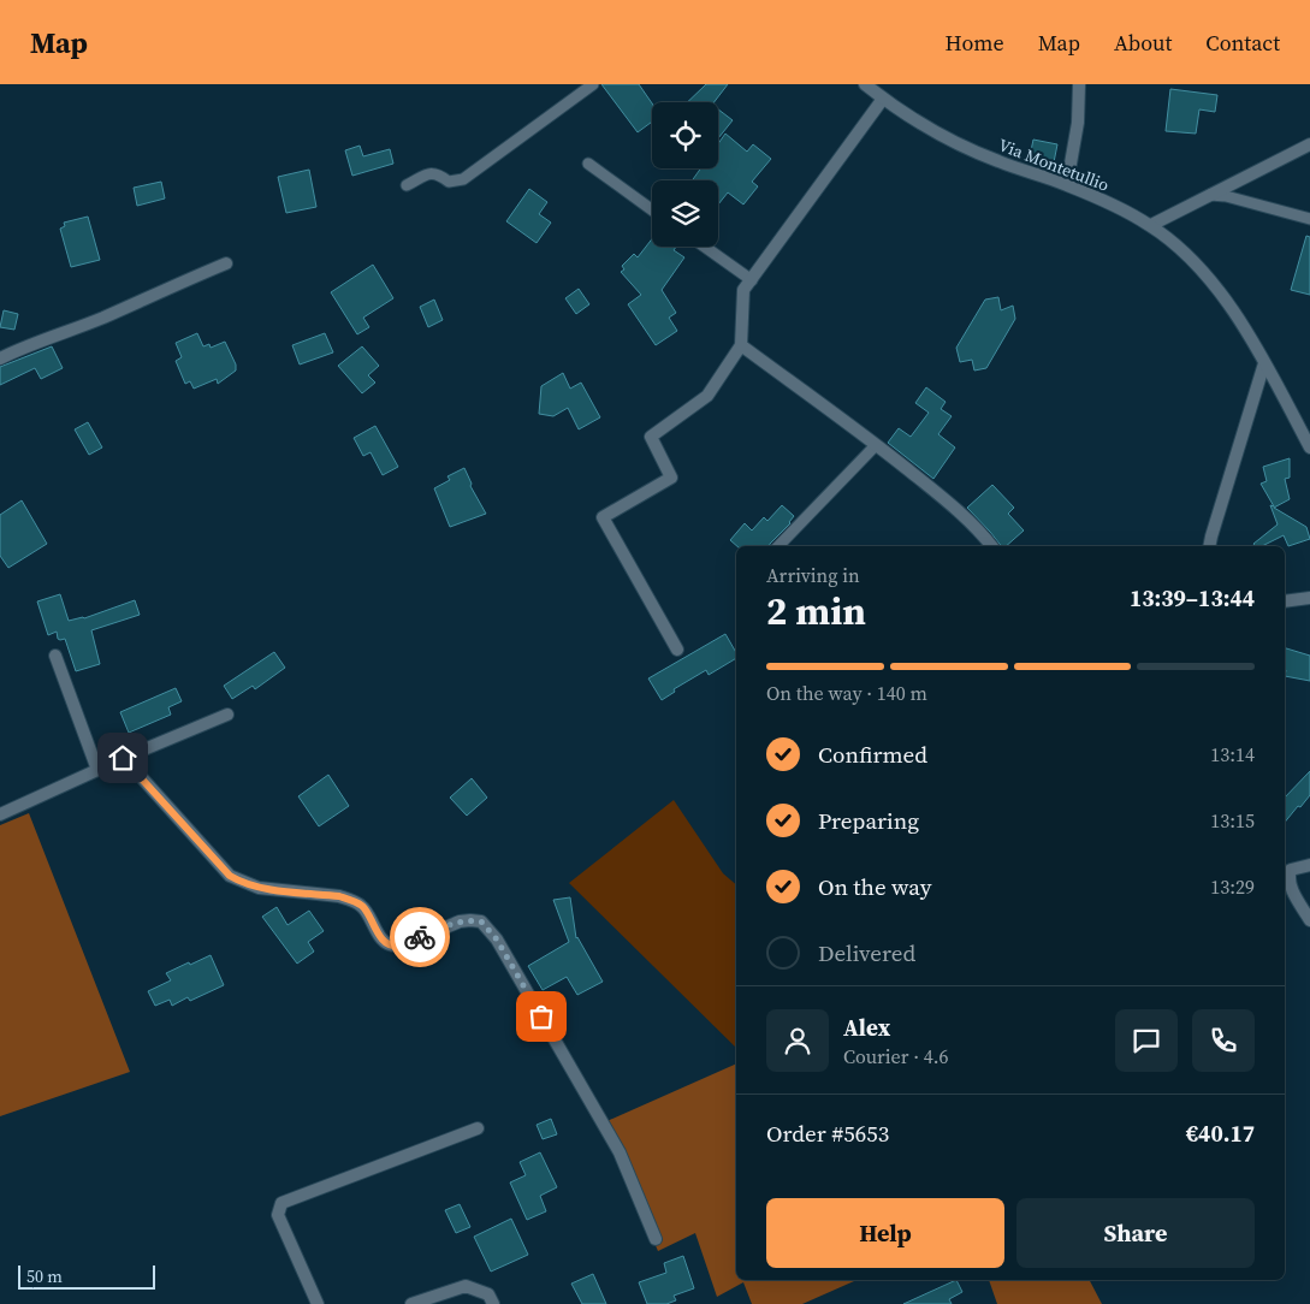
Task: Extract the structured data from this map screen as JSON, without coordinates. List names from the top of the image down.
{
  "streets": {
    "street": ["Via Montetullio"]
  },
  "scale_bar": "50 m",
  "page": {
    "header": "Map",
    "nav": [
      "Home",
      "Map",
      "About",
      "Contact"
    ],
    "heading": ["2 min", "Arriving in", "13:39–13:44"],
    "panel": [
      "Alex",
      "Courier · 4.6",
      "Order #5653",
      "€40.17"
    ],
    "bar": "On the way · 140 m",
    "list": [
      ["Confirmed", "13:14"],
      ["Preparing", "13:15"],
      ["On the way", "13:29"],
      "Delivered"
    ],
    "buttons": ["Help", "Share"],
    "scale": "50 m"
  }
}
